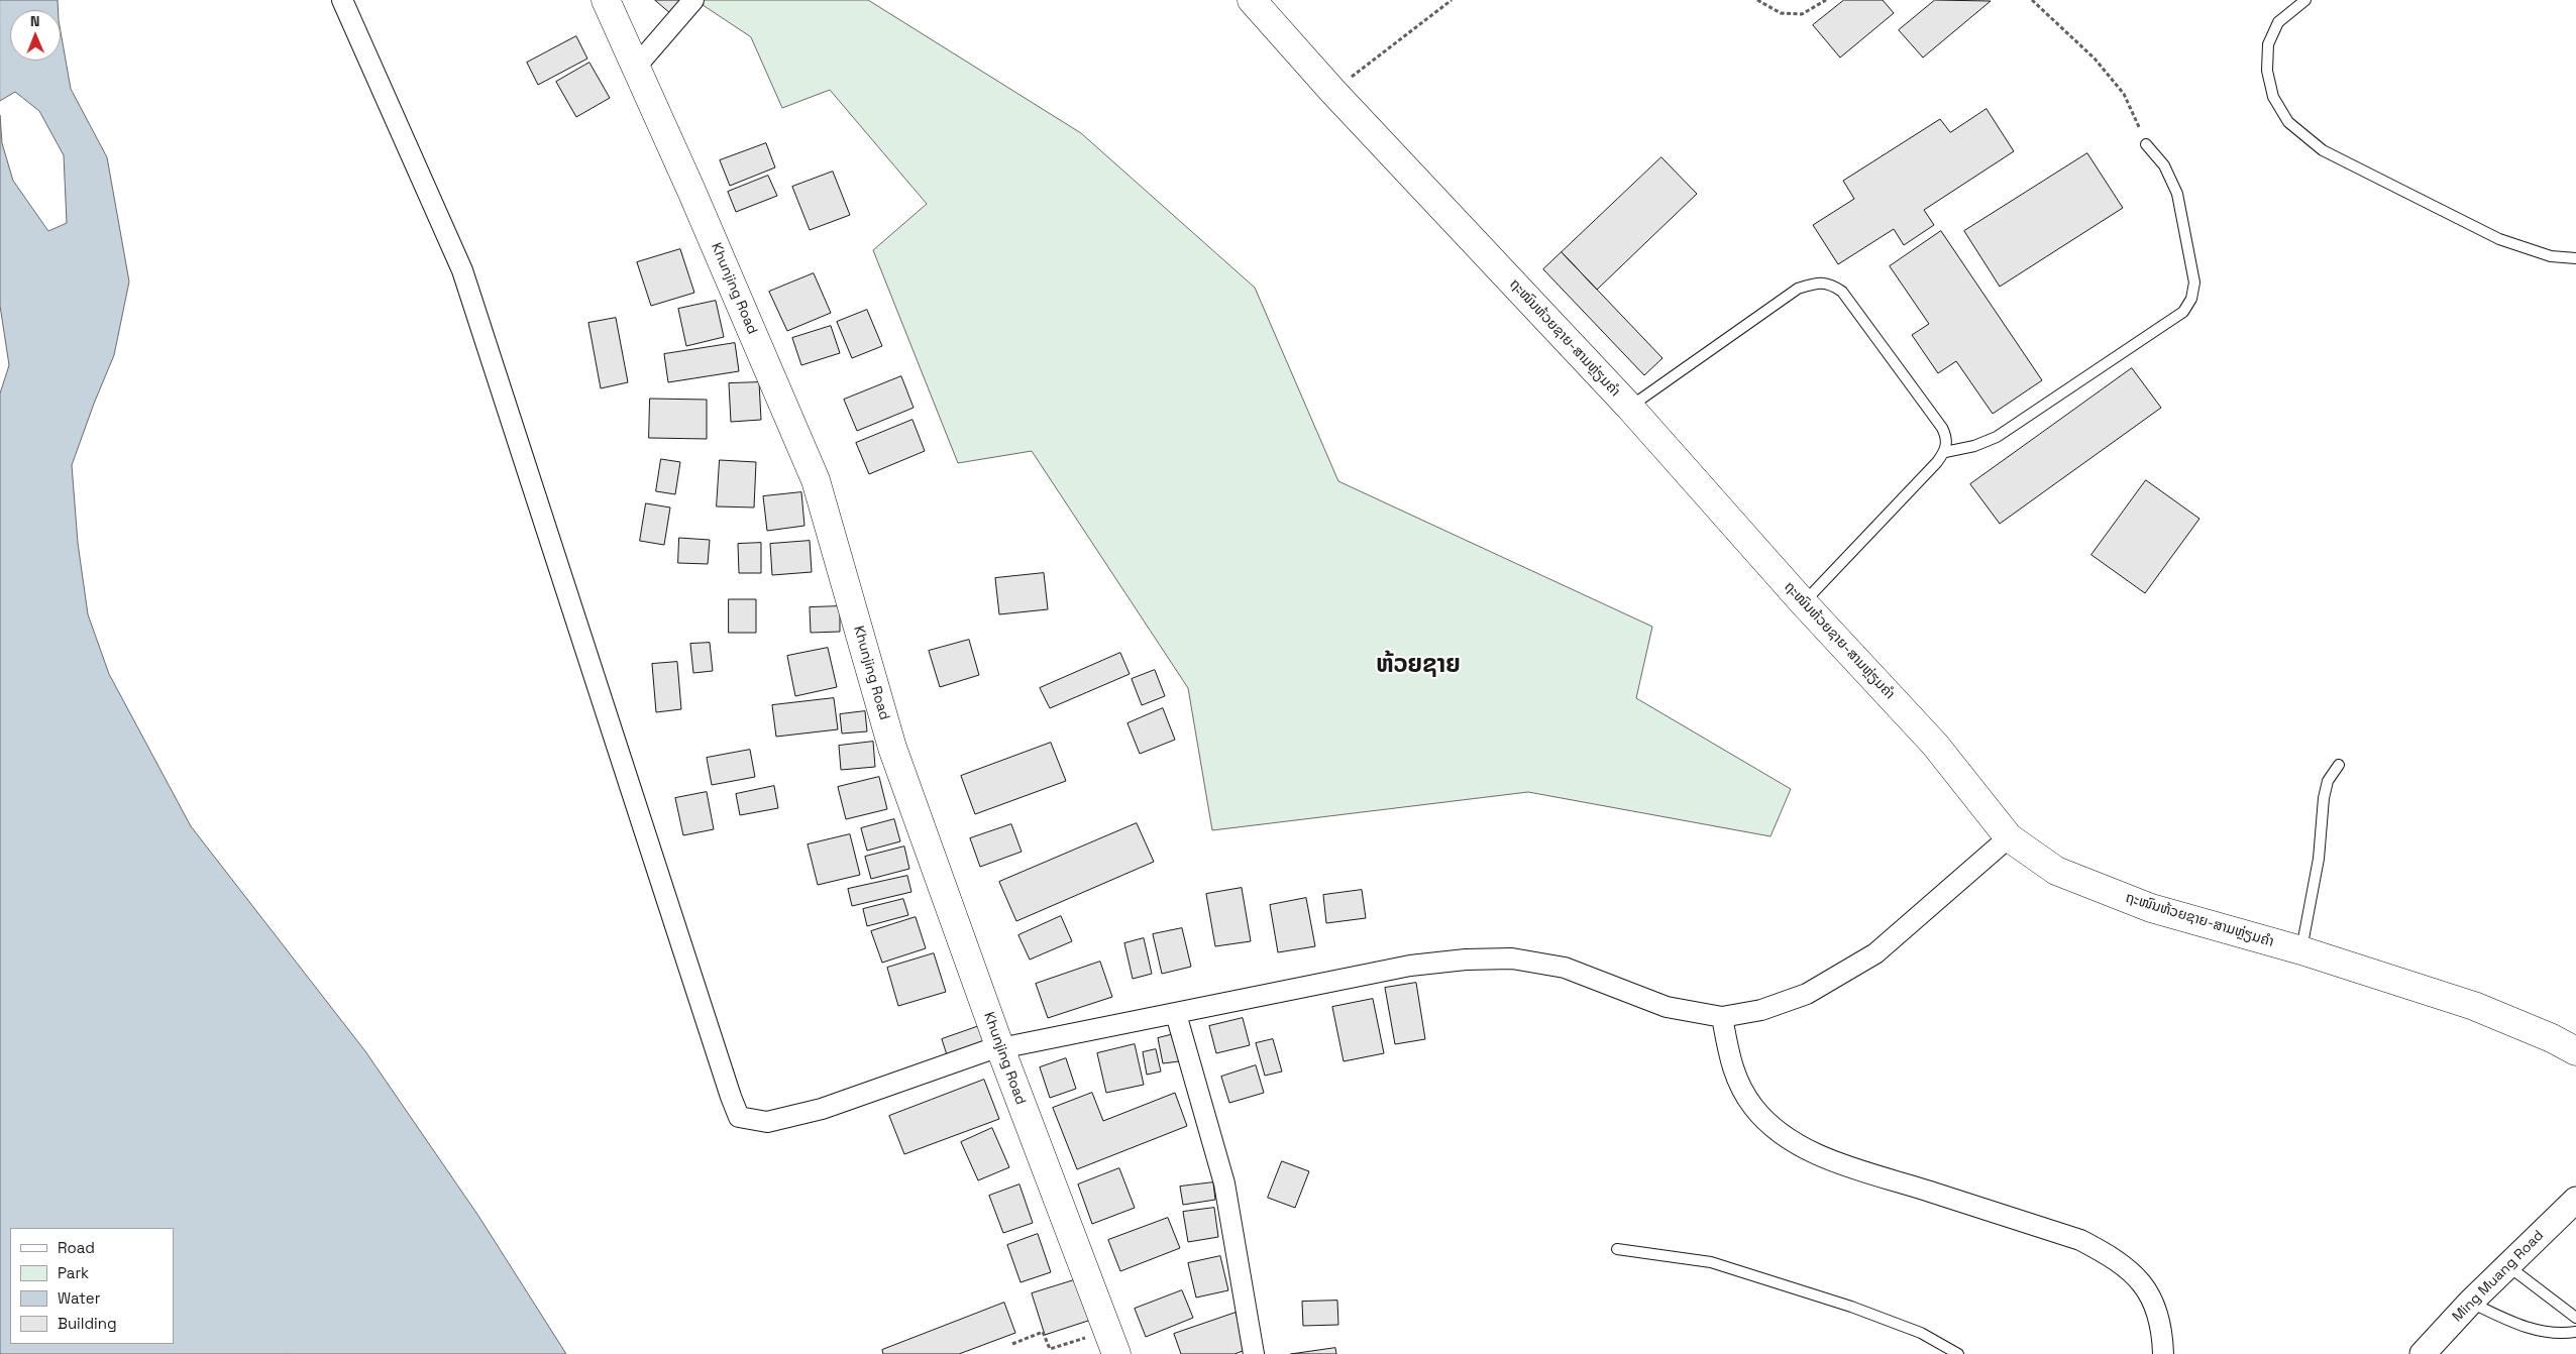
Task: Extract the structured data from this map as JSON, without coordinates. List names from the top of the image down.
{
  "streets": {
    "main road": ["Khunjing Road", "ຖະໜົນຫ້ວຍຊາຍ-ສາມຫຼ່ຽມຄຳ"],
    "street": ["Ming Muang Road"]
  },
  "districts": ["ຫ້ວຍຊາຍ"],
  "legend": [
    "Road",
    "Park",
    "Water",
    "Building"
  ],
  "north": "top"
}
